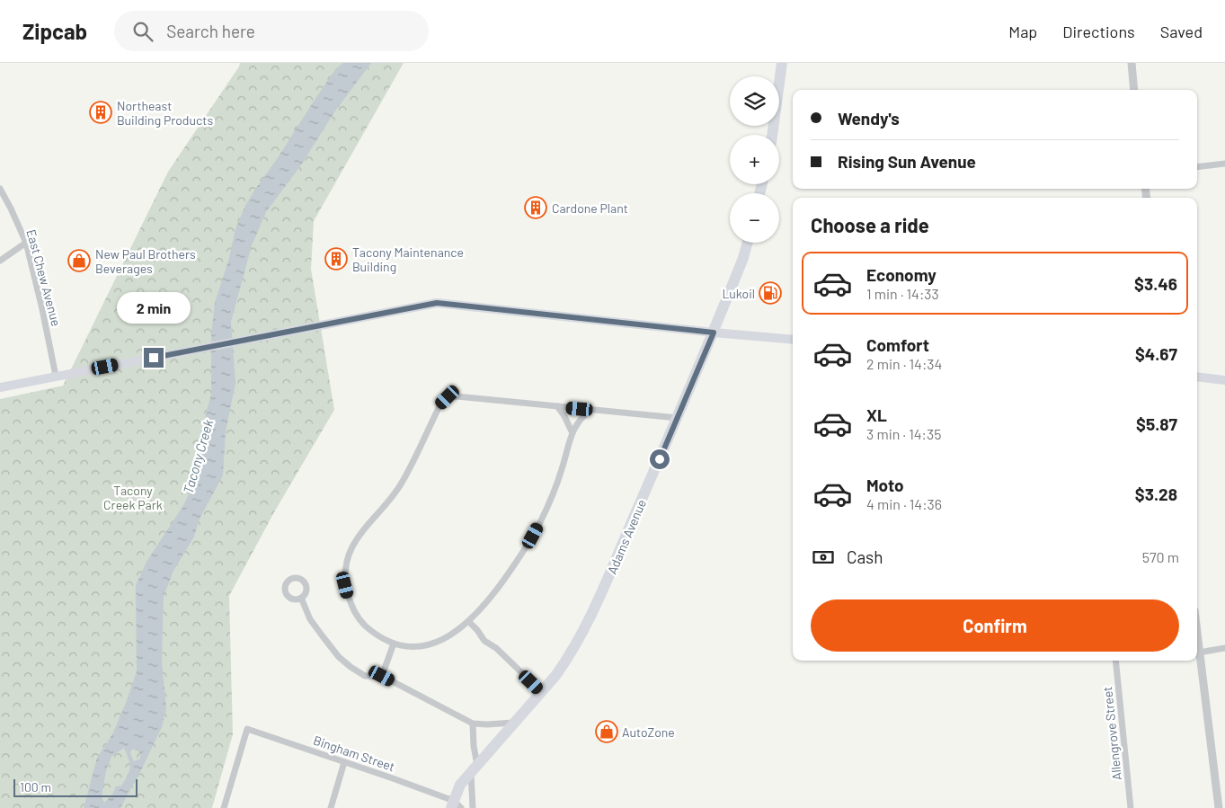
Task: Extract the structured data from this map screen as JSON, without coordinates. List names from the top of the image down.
{
  "streets": {
    "highway": ["Adams Avenue"],
    "street": ["East Chew Avenue", "Allengrove Street", "Bingham Street"]
  },
  "crossings": [
    ["Adams Avenue", "Bingham Street"]
  ],
  "water": ["Tacony Creek"],
  "parks": ["Tacony Creek Park"],
  "places": {
    "building": ["Northeast Building Products", "Cardone Plant", "Tacony Maintenance Building"],
    "shop": ["New Paul Brothers Beverages", "AutoZone"],
    "fuel station": ["Lukoil"]
  },
  "scale_bar": "100 m",
  "page": {
    "header": "Zipcab",
    "search": "Search here",
    "nav": ["Map", "Directions", "Saved"],
    "map_buttons": ["+", "−"],
    "banner": ["Wendy's", "Rising Sun Avenue"],
    "heading": "Choose a ride",
    "list": [
      {
        "name": "Economy",
        "note": "1 min · 14:33",
        "value": "$3.46"
      },
      {
        "name": "Comfort",
        "note": "2 min · 14:34",
        "value": "$4.67"
      },
      {
        "name": "XL",
        "note": "3 min · 14:35",
        "value": "$5.87"
      },
      {
        "name": "Moto",
        "note": "4 min · 14:36",
        "value": "$3.28"
      }
    ],
    "bubble": "2 min",
    "pay": ["Cash", "570 m"],
    "buttons": "Confirm",
    "scale": "100 m"
  }
}
